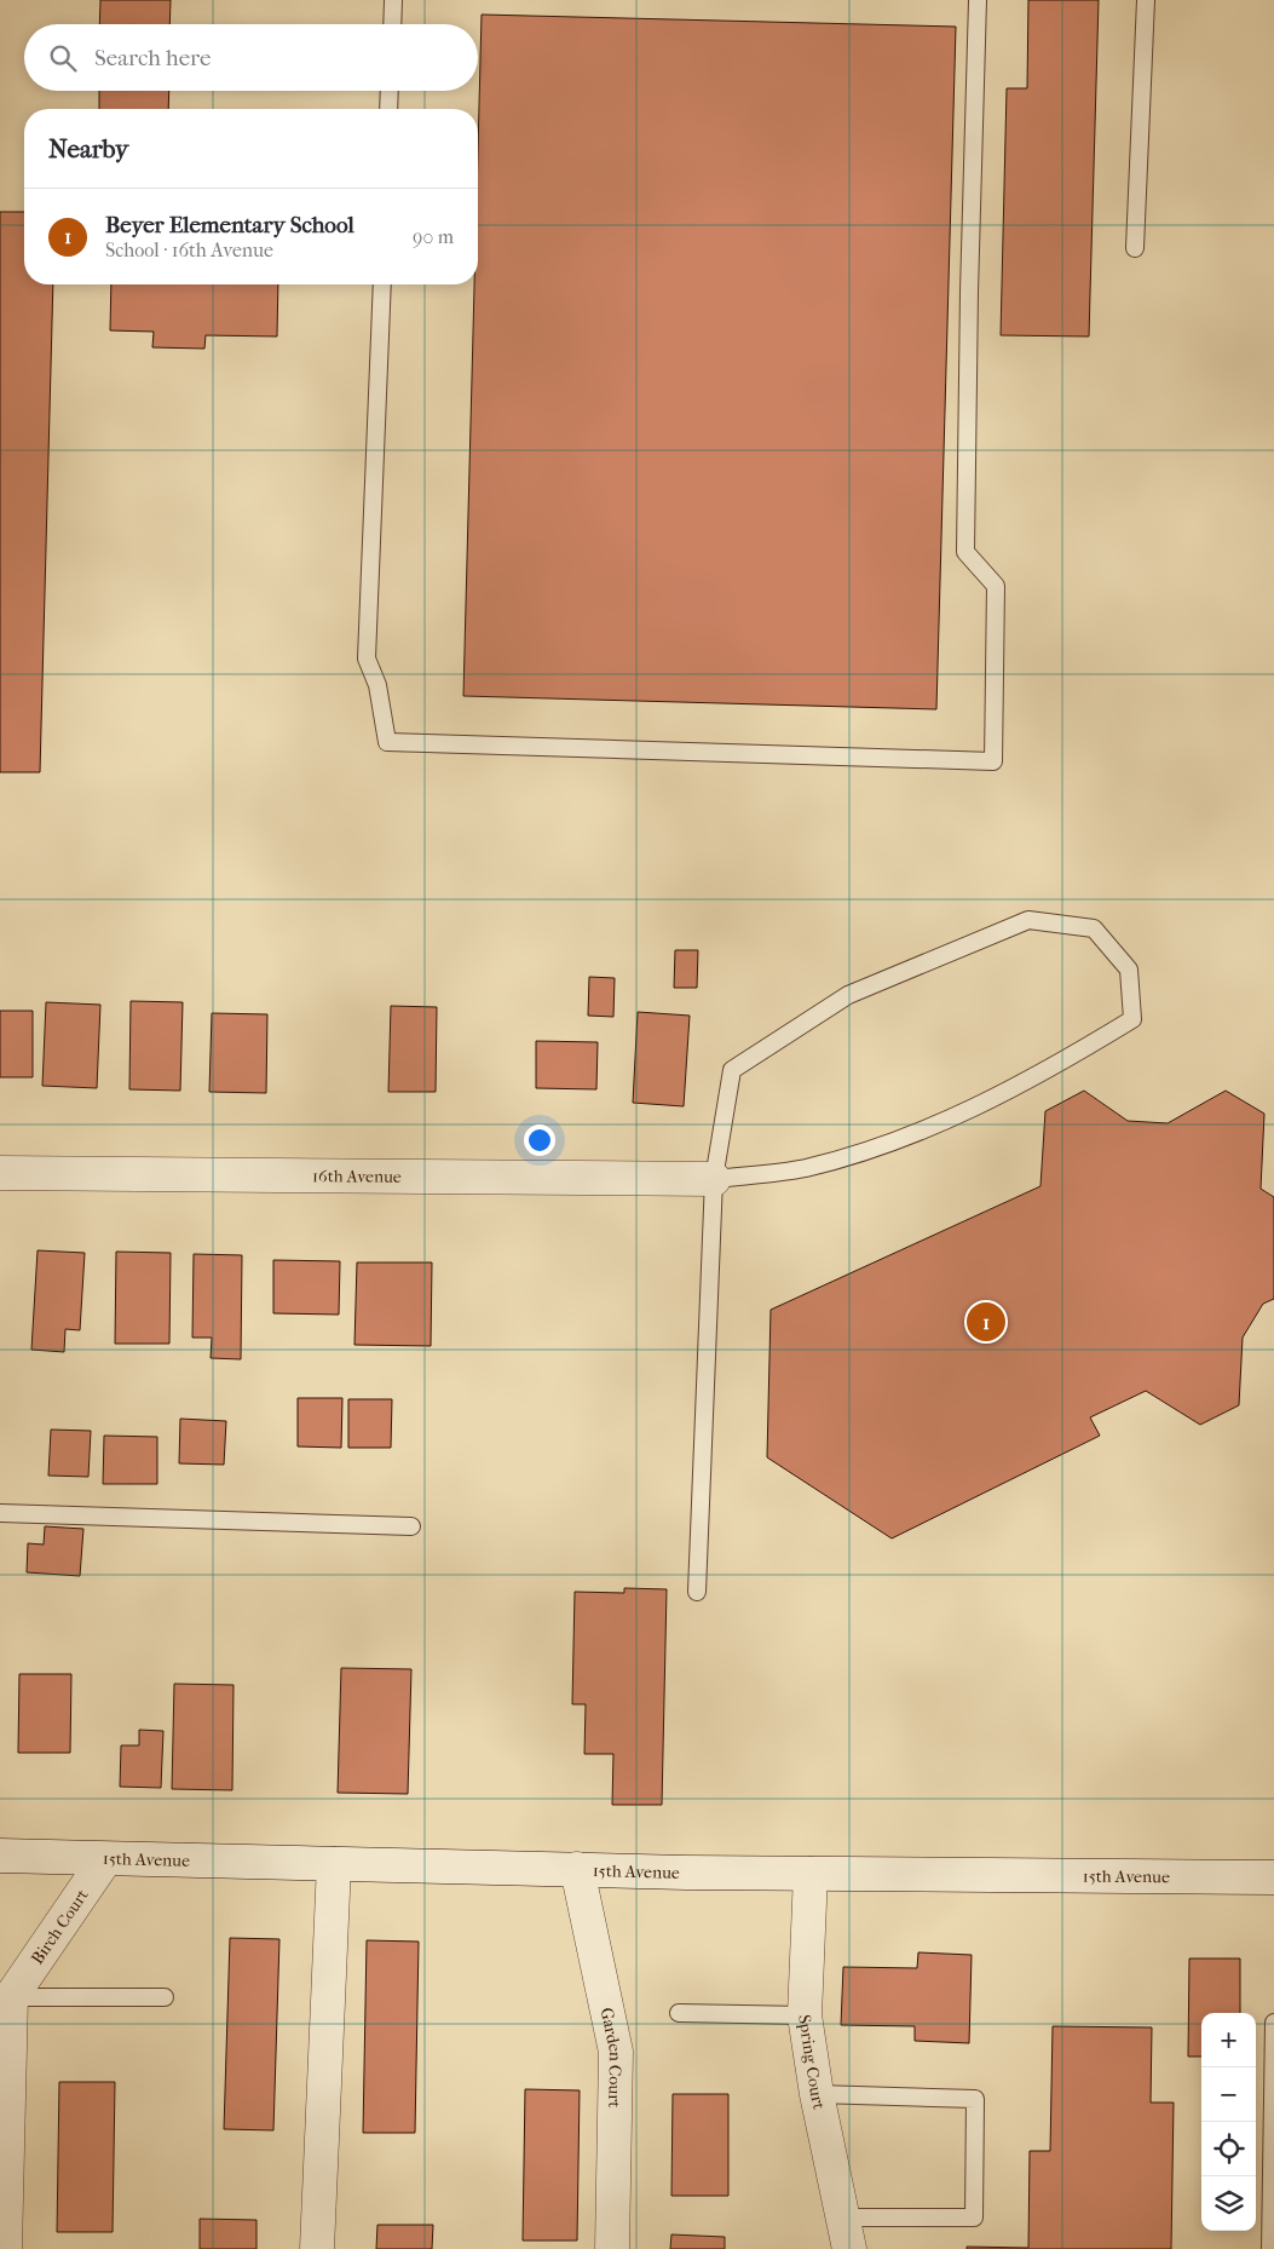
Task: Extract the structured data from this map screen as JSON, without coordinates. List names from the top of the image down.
{
  "streets": {
    "street": [
      "16th Avenue",
      "15th Avenue",
      "Birch Court",
      "Garden Court",
      "Spring Court"
    ]
  },
  "crossings": [
    ["15th Avenue", "Birch Court"],
    ["15th Avenue", "Garden Court"],
    ["15th Avenue", "Spring Court"]
  ],
  "page": {
    "search": "Search here",
    "heading": "Nearby",
    "list": [
      {
        "mark": "1",
        "name": "Beyer Elementary School",
        "note": "School · 16th Avenue",
        "value": "90 m"
      }
    ],
    "pins": "1",
    "map_buttons": ["+", "−"]
  }
}
